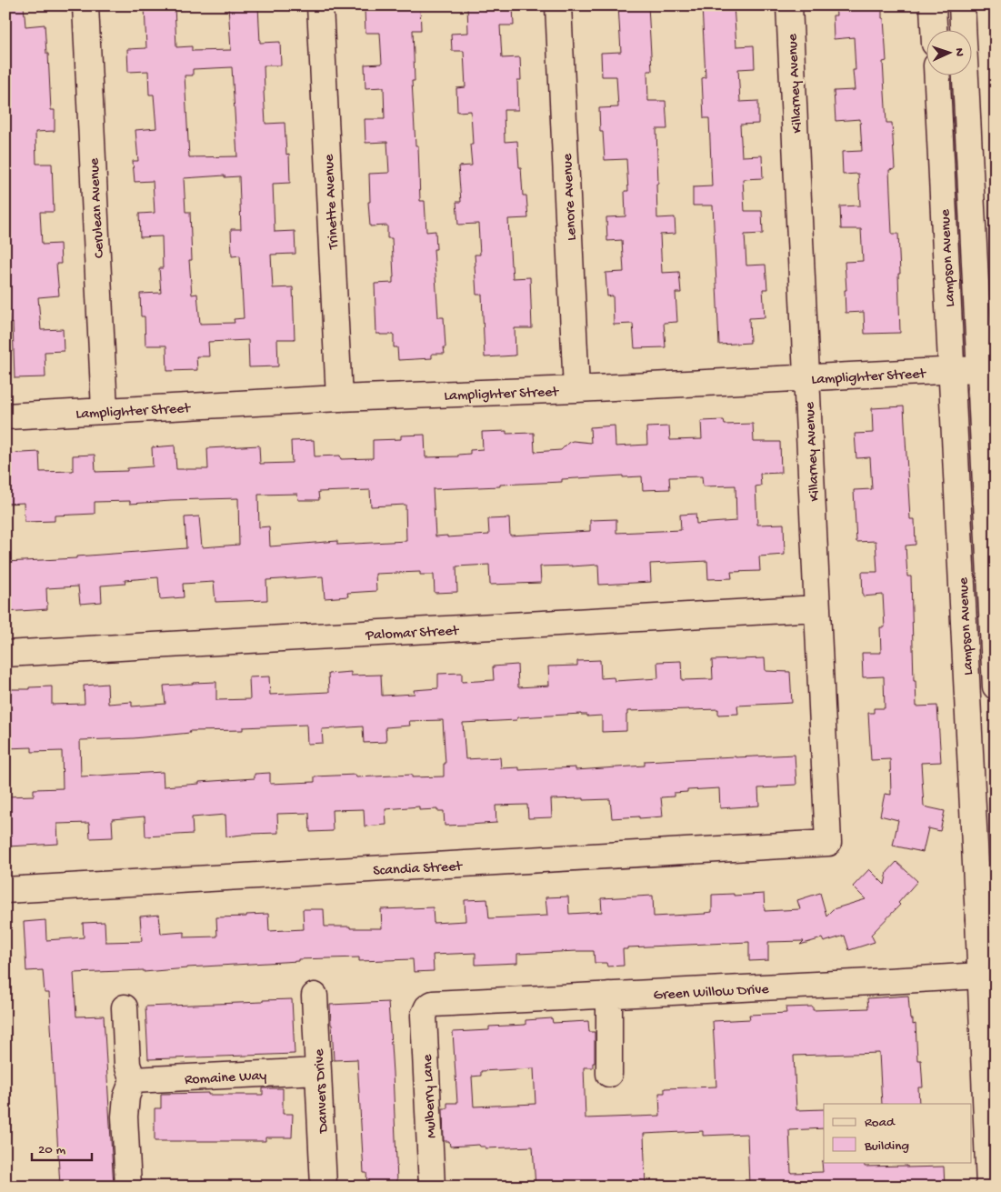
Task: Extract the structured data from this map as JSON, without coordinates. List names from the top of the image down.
{
  "streets": {
    "street": [
      "Killarney Avenue",
      "Lenore Avenue",
      "Trinette Avenue",
      "Cerulean Avenue",
      "Lampson Avenue",
      "Lamplighter Street",
      "Palomar Street",
      "Scandia Street",
      "Green Willow Drive",
      "Romaine Way",
      "Danvers Drive",
      "Mulberry Lane"
    ]
  },
  "crossings": [
    ["Killarney Avenue", "Lamplighter Street"],
    ["Killarney Avenue", "Palomar Street"],
    ["Killarney Avenue", "Scandia Street"],
    ["Lenore Avenue", "Lamplighter Street"],
    ["Trinette Avenue", "Lamplighter Street"],
    ["Cerulean Avenue", "Lamplighter Street"],
    ["Lampson Avenue", "Lamplighter Street"],
    ["Lampson Avenue", "Green Willow Drive"],
    ["Green Willow Drive", "Mulberry Lane"],
    ["Romaine Way", "Danvers Drive"]
  ],
  "legend": ["Road", "Building"],
  "scale_bar": "20 m",
  "north": "right"
}
